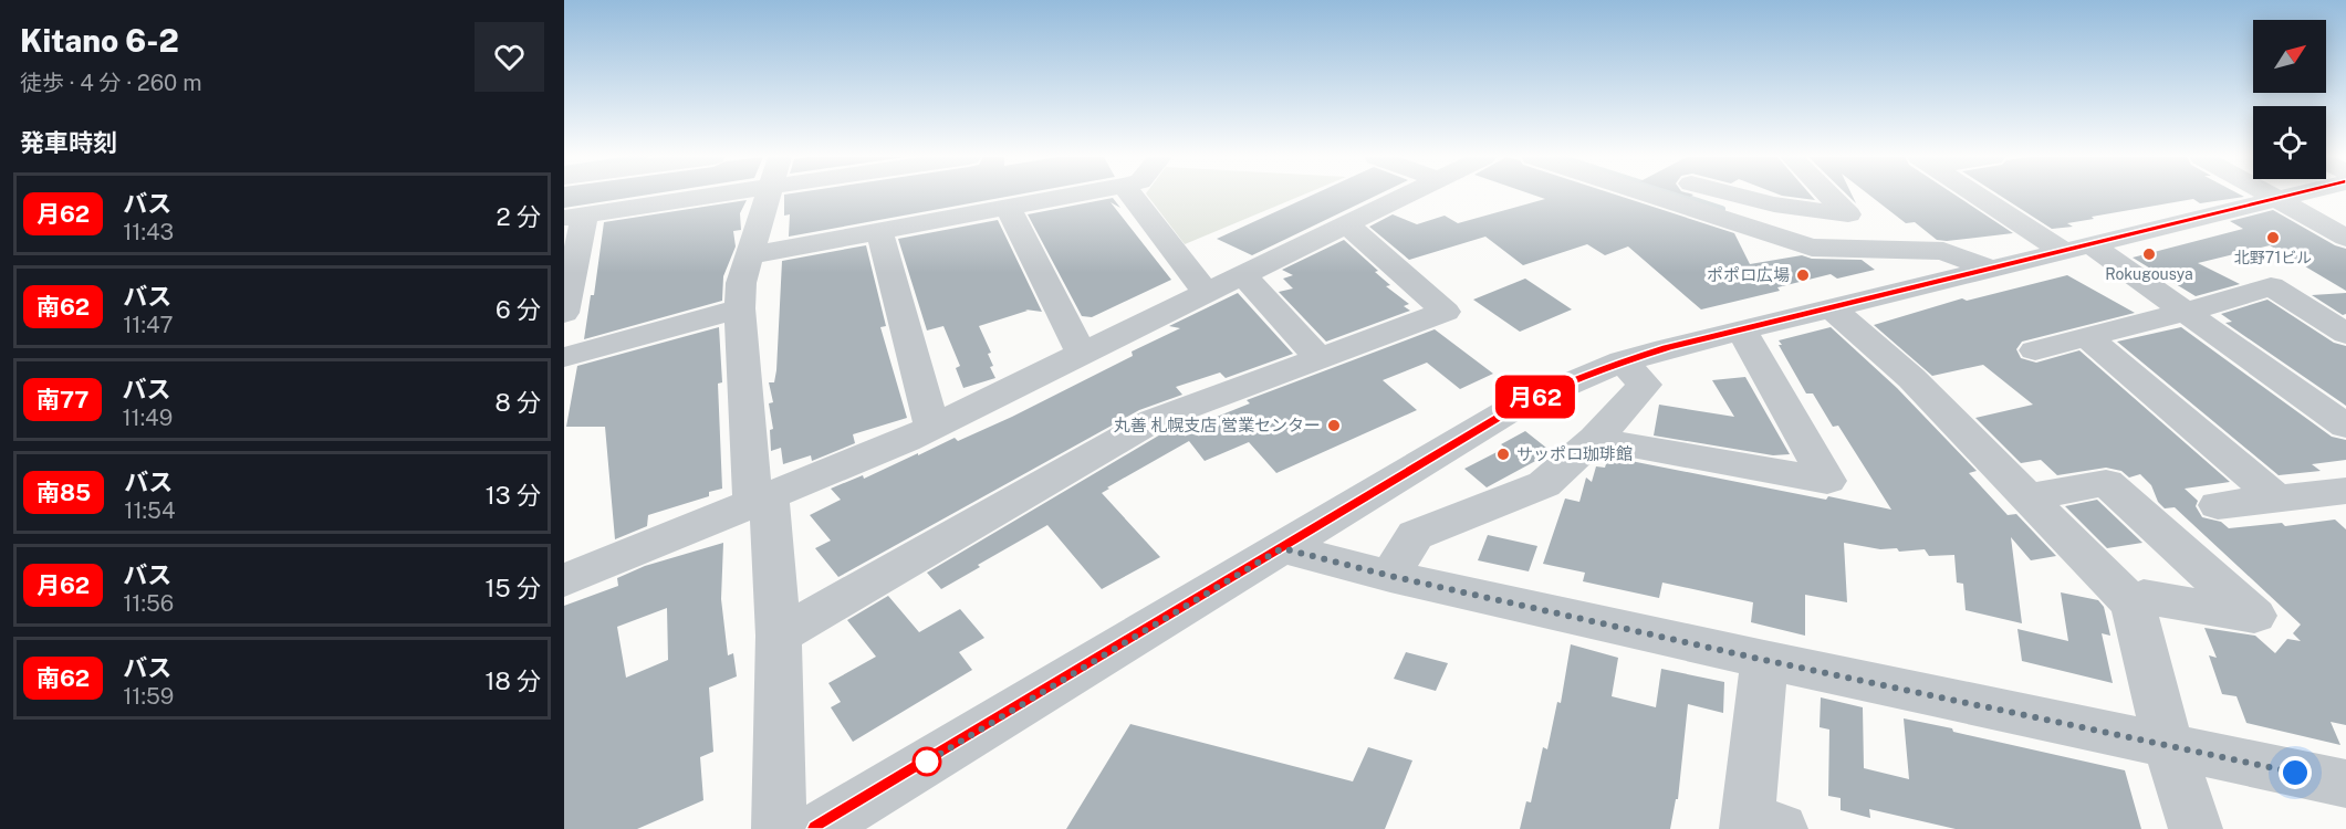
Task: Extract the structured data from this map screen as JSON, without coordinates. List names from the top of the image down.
{
  "places": [
    "北野71ビル",
    "Rokugousya",
    "ポポロ広場",
    "丸善 札幌支店 営業センター",
    "サッポロ珈琲館"
  ],
  "lines": ["bus line 月62"],
  "north": "top right",
  "page": {
    "heading": [
      ["Kitano 6-2", "徒歩 · 4 分 · 260 m"],
      "発車時刻"
    ],
    "on_map": "月62",
    "list": [
      {
        "mark": "月62",
        "name": "バス",
        "note": "11:43",
        "value": "2 分"
      },
      {
        "mark": "南62",
        "name": "バス",
        "note": "11:47",
        "value": "6 分"
      },
      {
        "mark": "南77",
        "name": "バス",
        "note": "11:49",
        "value": "8 分"
      },
      {
        "mark": "南85",
        "name": "バス",
        "note": "11:54",
        "value": "13 分"
      },
      {
        "mark": "月62",
        "name": "バス",
        "note": "11:56",
        "value": "15 分"
      },
      {
        "mark": "南62",
        "name": "バス",
        "note": "11:59",
        "value": "18 分"
      }
    ]
  }
}
